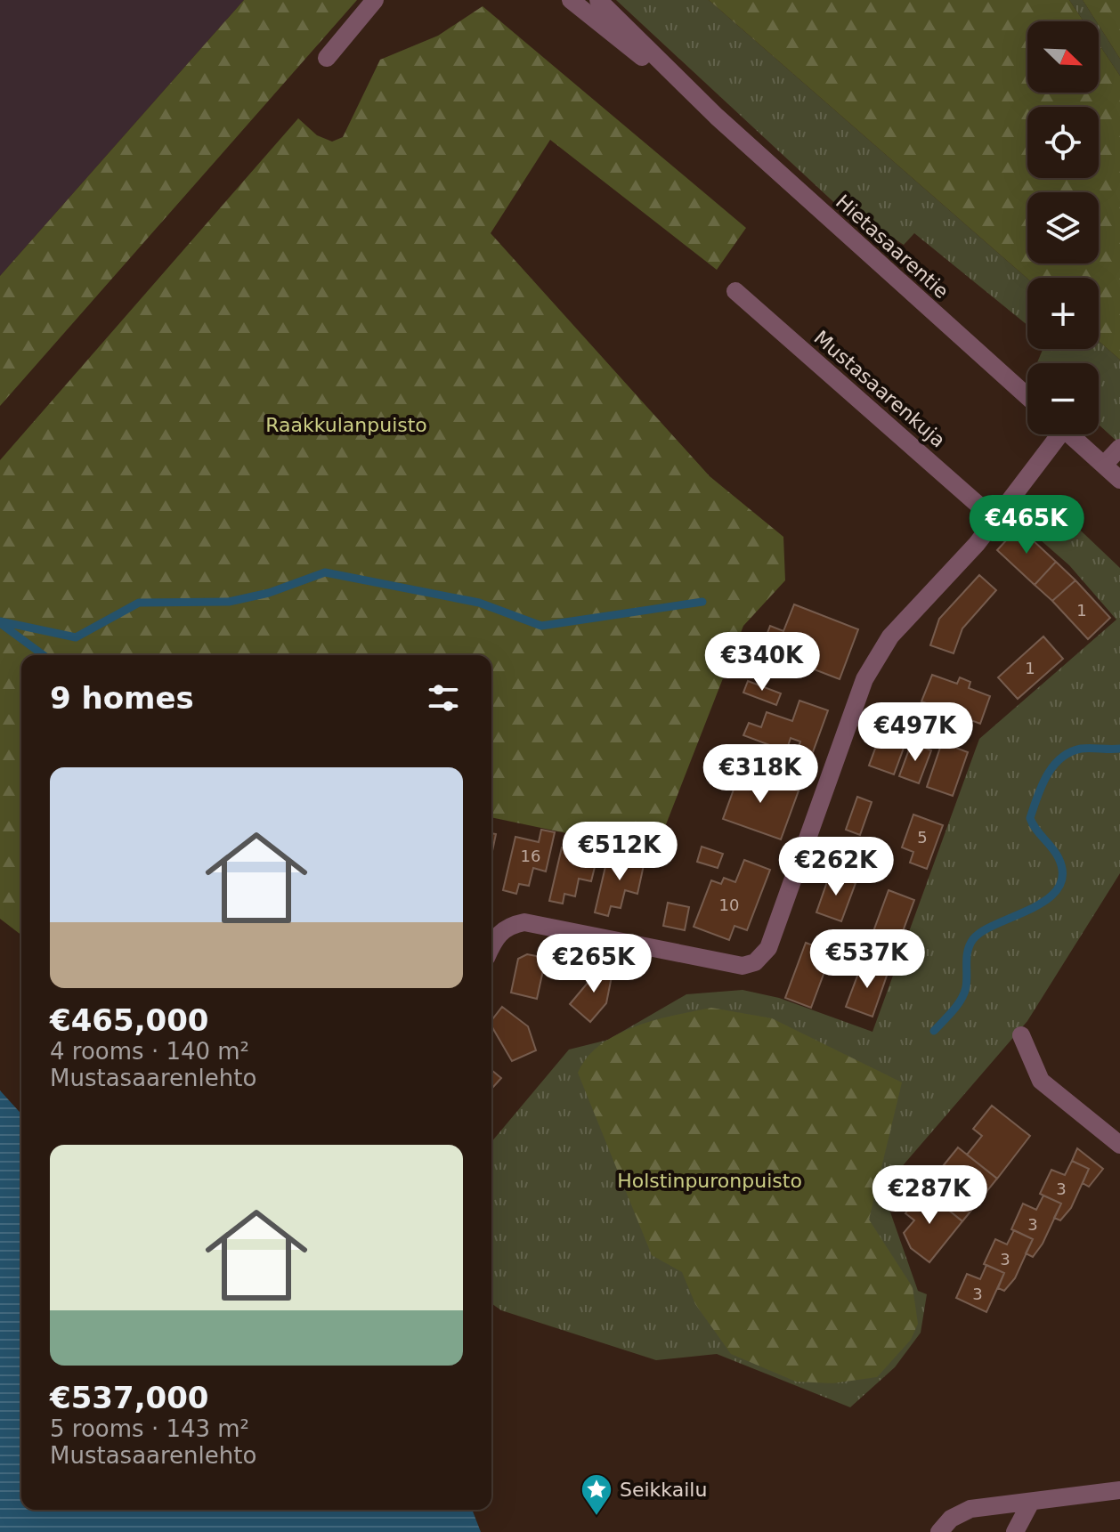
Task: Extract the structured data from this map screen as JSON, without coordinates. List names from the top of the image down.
{
  "streets": {
    "street": ["Hietasaarentie", "Mustasaarenkuja"]
  },
  "parks": ["Raakkulanpuisto", "Holstinpuronpuisto"],
  "places": {
    "place": ["Seikkailu"]
  },
  "house_numbers": [
    "1",
    "1",
    "5",
    "16",
    "10",
    "3",
    "3",
    "3",
    "3"
  ],
  "north": "bottom right",
  "page": {
    "map_buttons": ["+", "−"],
    "price": [
      "€465K",
      "€340K",
      "€497K",
      "€318K",
      "€512K",
      "€262K",
      "€537K",
      "€265K",
      "€287K"
    ],
    "heading": "9 homes",
    "list": [
      {
        "name": "€465,000",
        "note": "4 rooms · 140 m² · Mustasaarenlehto"
      },
      {
        "name": "€537,000",
        "note": "5 rooms · 143 m² · Mustasaarenlehto"
      }
    ]
  }
}
